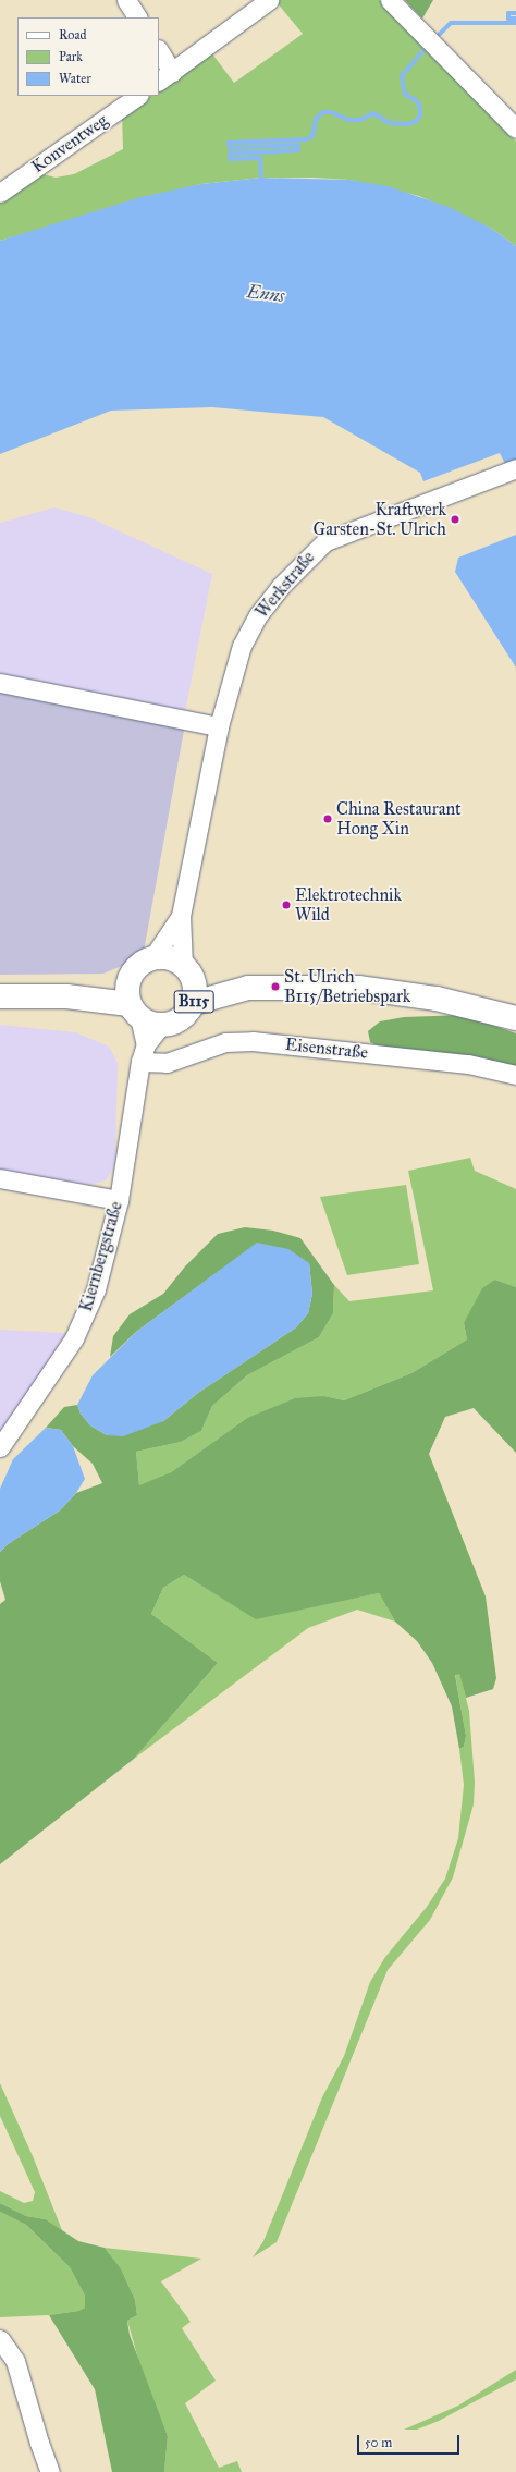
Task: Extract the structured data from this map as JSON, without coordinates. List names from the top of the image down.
{
  "streets": {
    "main road": ["B115"],
    "street": [
      "Konventweg",
      "Werkstraße",
      "Eisenstraße",
      "Kiernbergstraße"
    ]
  },
  "crossings": [
    ["Werkstraße", "B115"],
    ["Werkstraße", "Kiernbergstraße"],
    ["B115", "Kiernbergstraße"],
    ["Eisenstraße", "Kiernbergstraße"]
  ],
  "water": ["Enns"],
  "places": [
    "Kraftwerk Garsten-St. Ulrich",
    "China Restaurant Hong Xin",
    "Elektrotechnik Wild",
    "St. Ulrich B115/Betriebspark"
  ],
  "legend": ["Road", "Park", "Water"],
  "scale_bar": "50 m"
}
